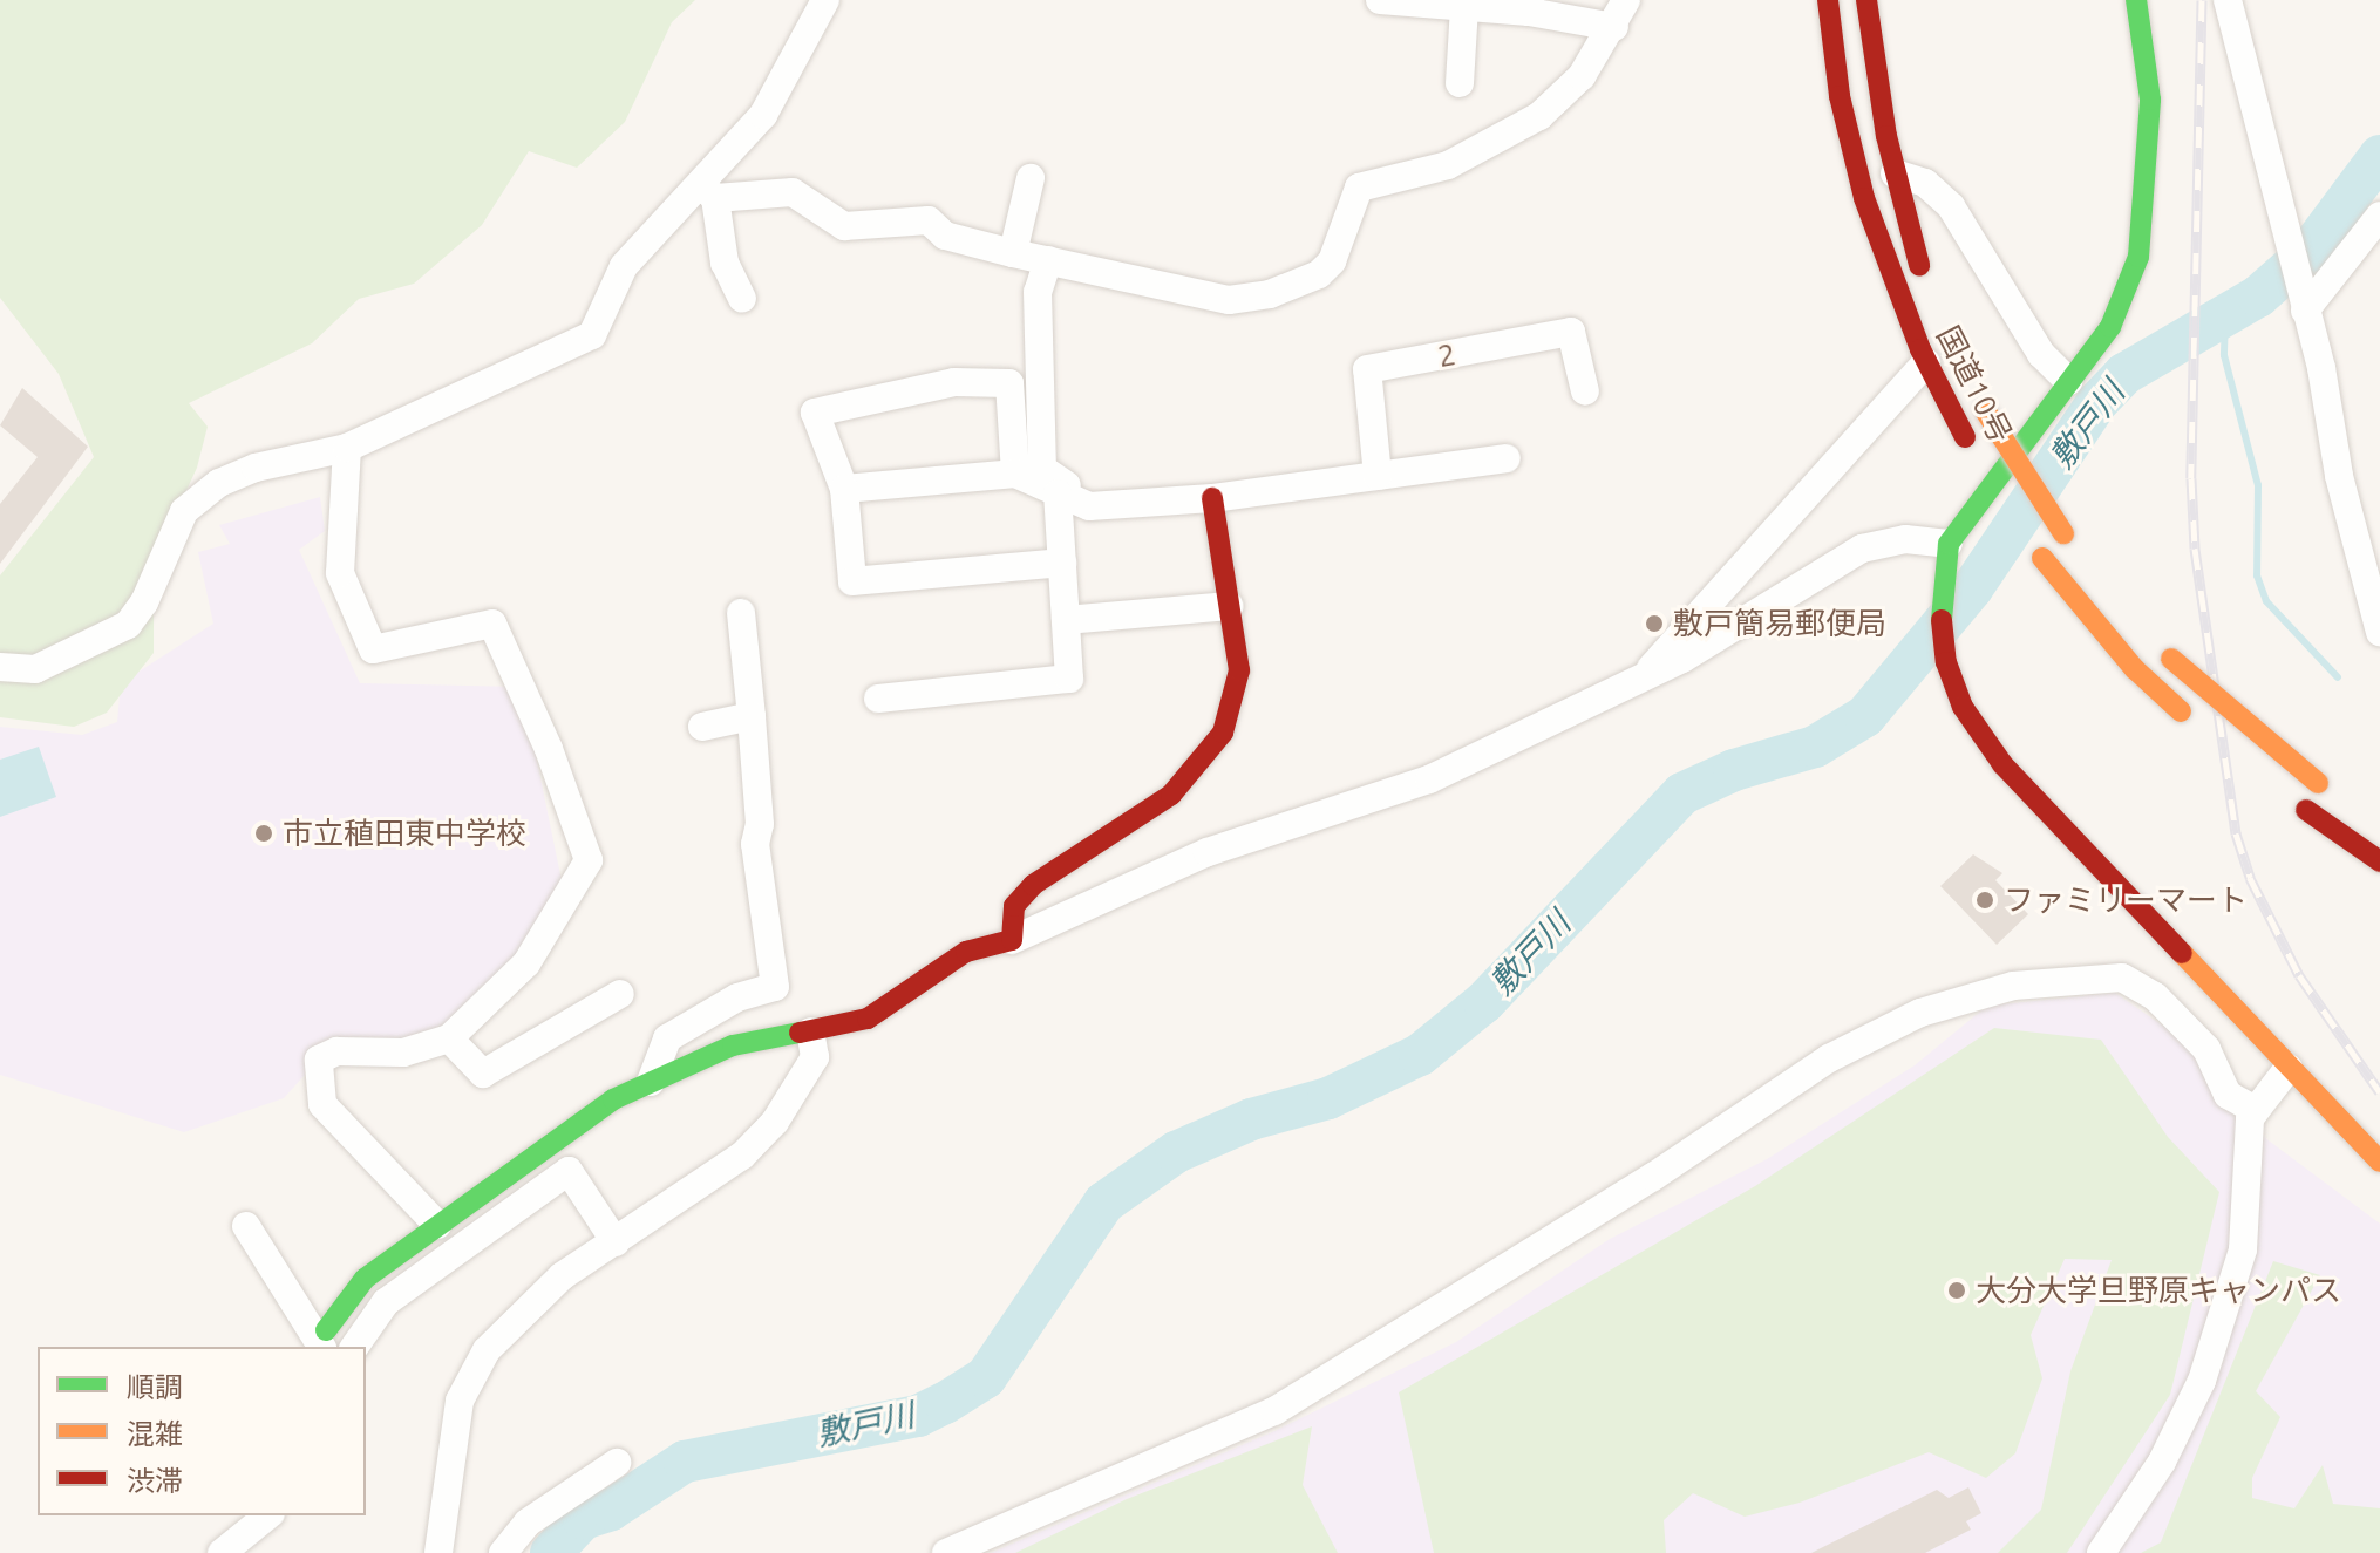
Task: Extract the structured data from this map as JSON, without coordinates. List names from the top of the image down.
{
  "streets": {
    "main road": ["国道10号"],
    "street": ["2"]
  },
  "water": ["敷戸川"],
  "places": [
    "敷戸簡易郵便局",
    "市立稙田東中学校",
    "ファミリーマート",
    "大分大学旦野原キャンパス"
  ],
  "legend": ["順調", "混雑", "渋滞"]
}
